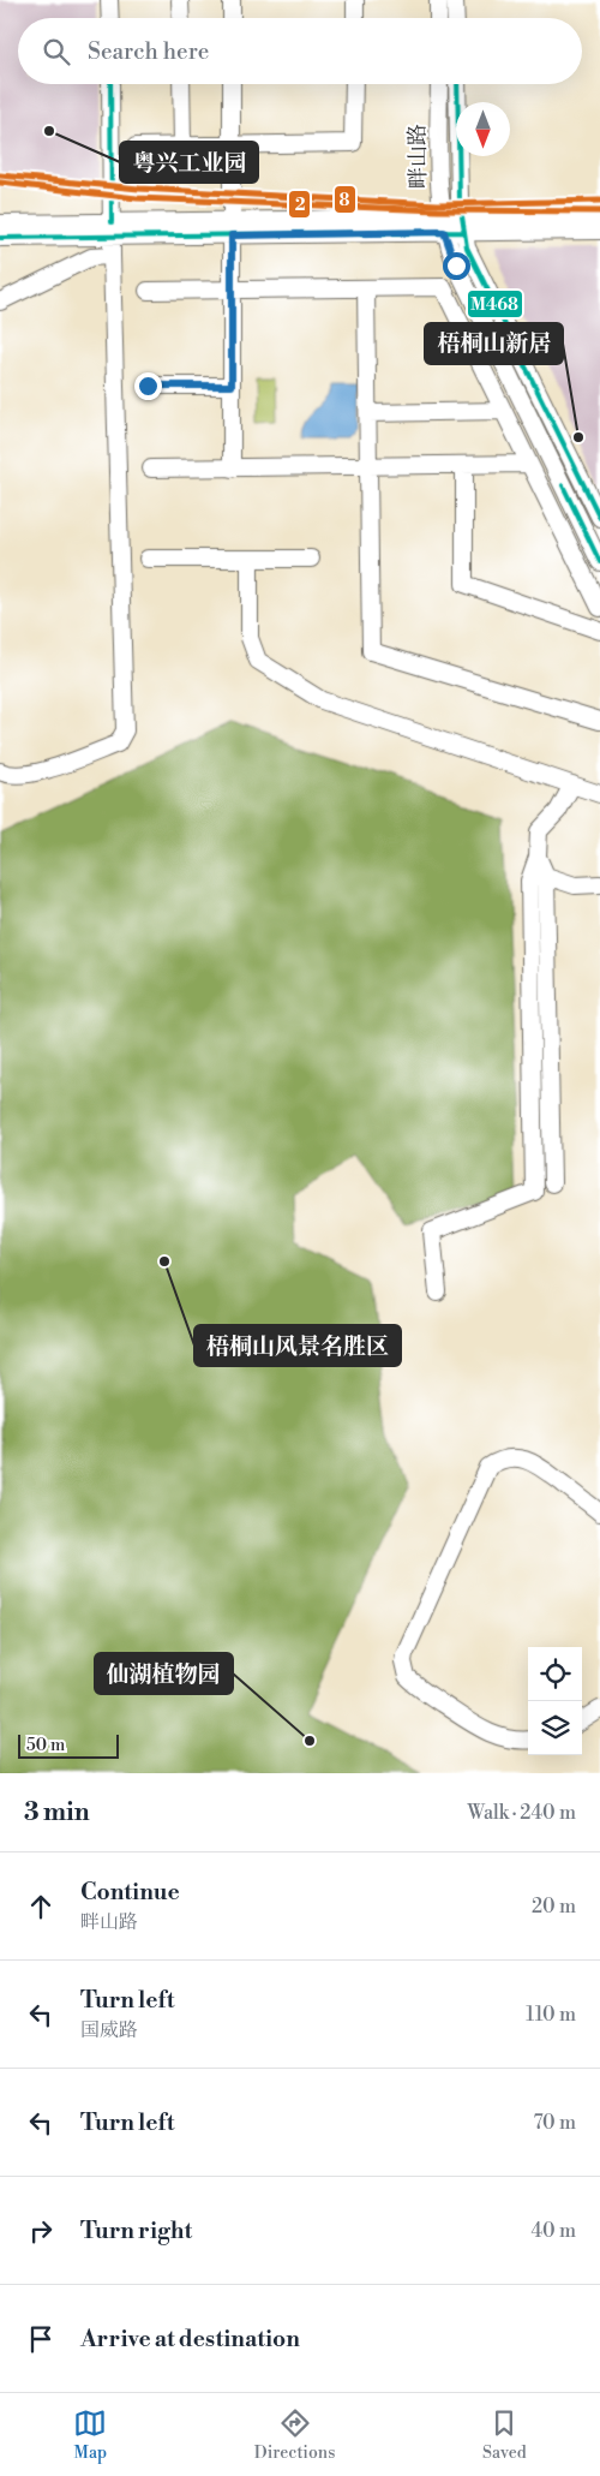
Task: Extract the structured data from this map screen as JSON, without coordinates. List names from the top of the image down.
{
  "streets": {
    "street": ["畔山路"]
  },
  "places": [
    "粤兴工业园",
    "梧桐山新居",
    "梧桐山风景名胜区",
    "仙湖植物园"
  ],
  "lines": ["transit line M468", "transit line 8", "transit line 2"],
  "scale_bar": "50 m",
  "north": "bottom",
  "page": {
    "search": "Search here",
    "scale": "50 m",
    "heading": ["3 min", "Walk · 240 m"],
    "list": [
      ["Continue", "畔山路", "20 m"],
      ["Turn left", "国威路", "110 m"],
      ["Turn left", "70 m"],
      ["Turn right", "40 m"],
      "Arrive at destination"
    ],
    "nav": ["Map", "Directions", "Saved"]
  }
}
